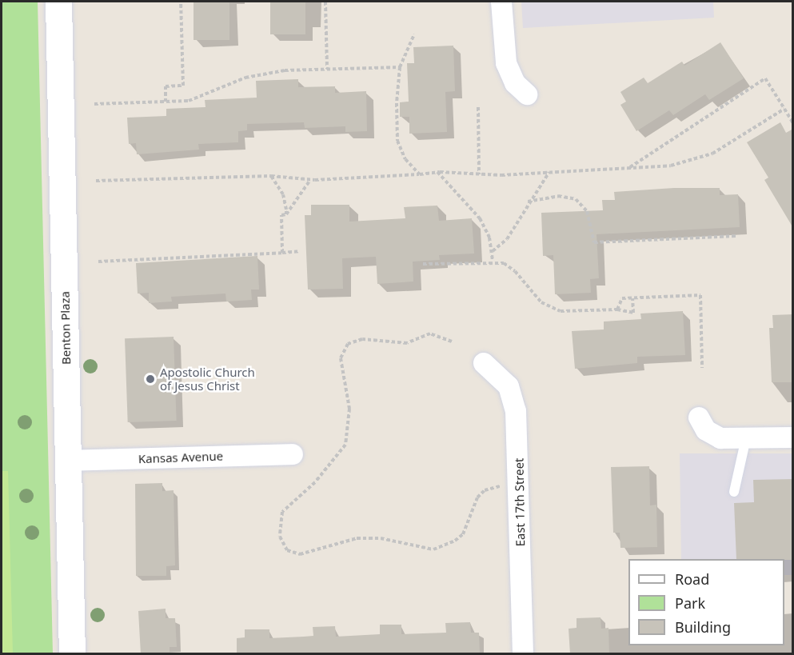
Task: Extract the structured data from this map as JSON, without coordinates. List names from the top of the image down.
{
  "streets": {
    "street": ["Benton Plaza", "Kansas Avenue", "East 17th Street"]
  },
  "crossings": [
    ["Benton Plaza", "Kansas Avenue"]
  ],
  "places": ["Apostolic Church of Jesus Christ"],
  "legend": ["Road", "Park", "Building"]
}
